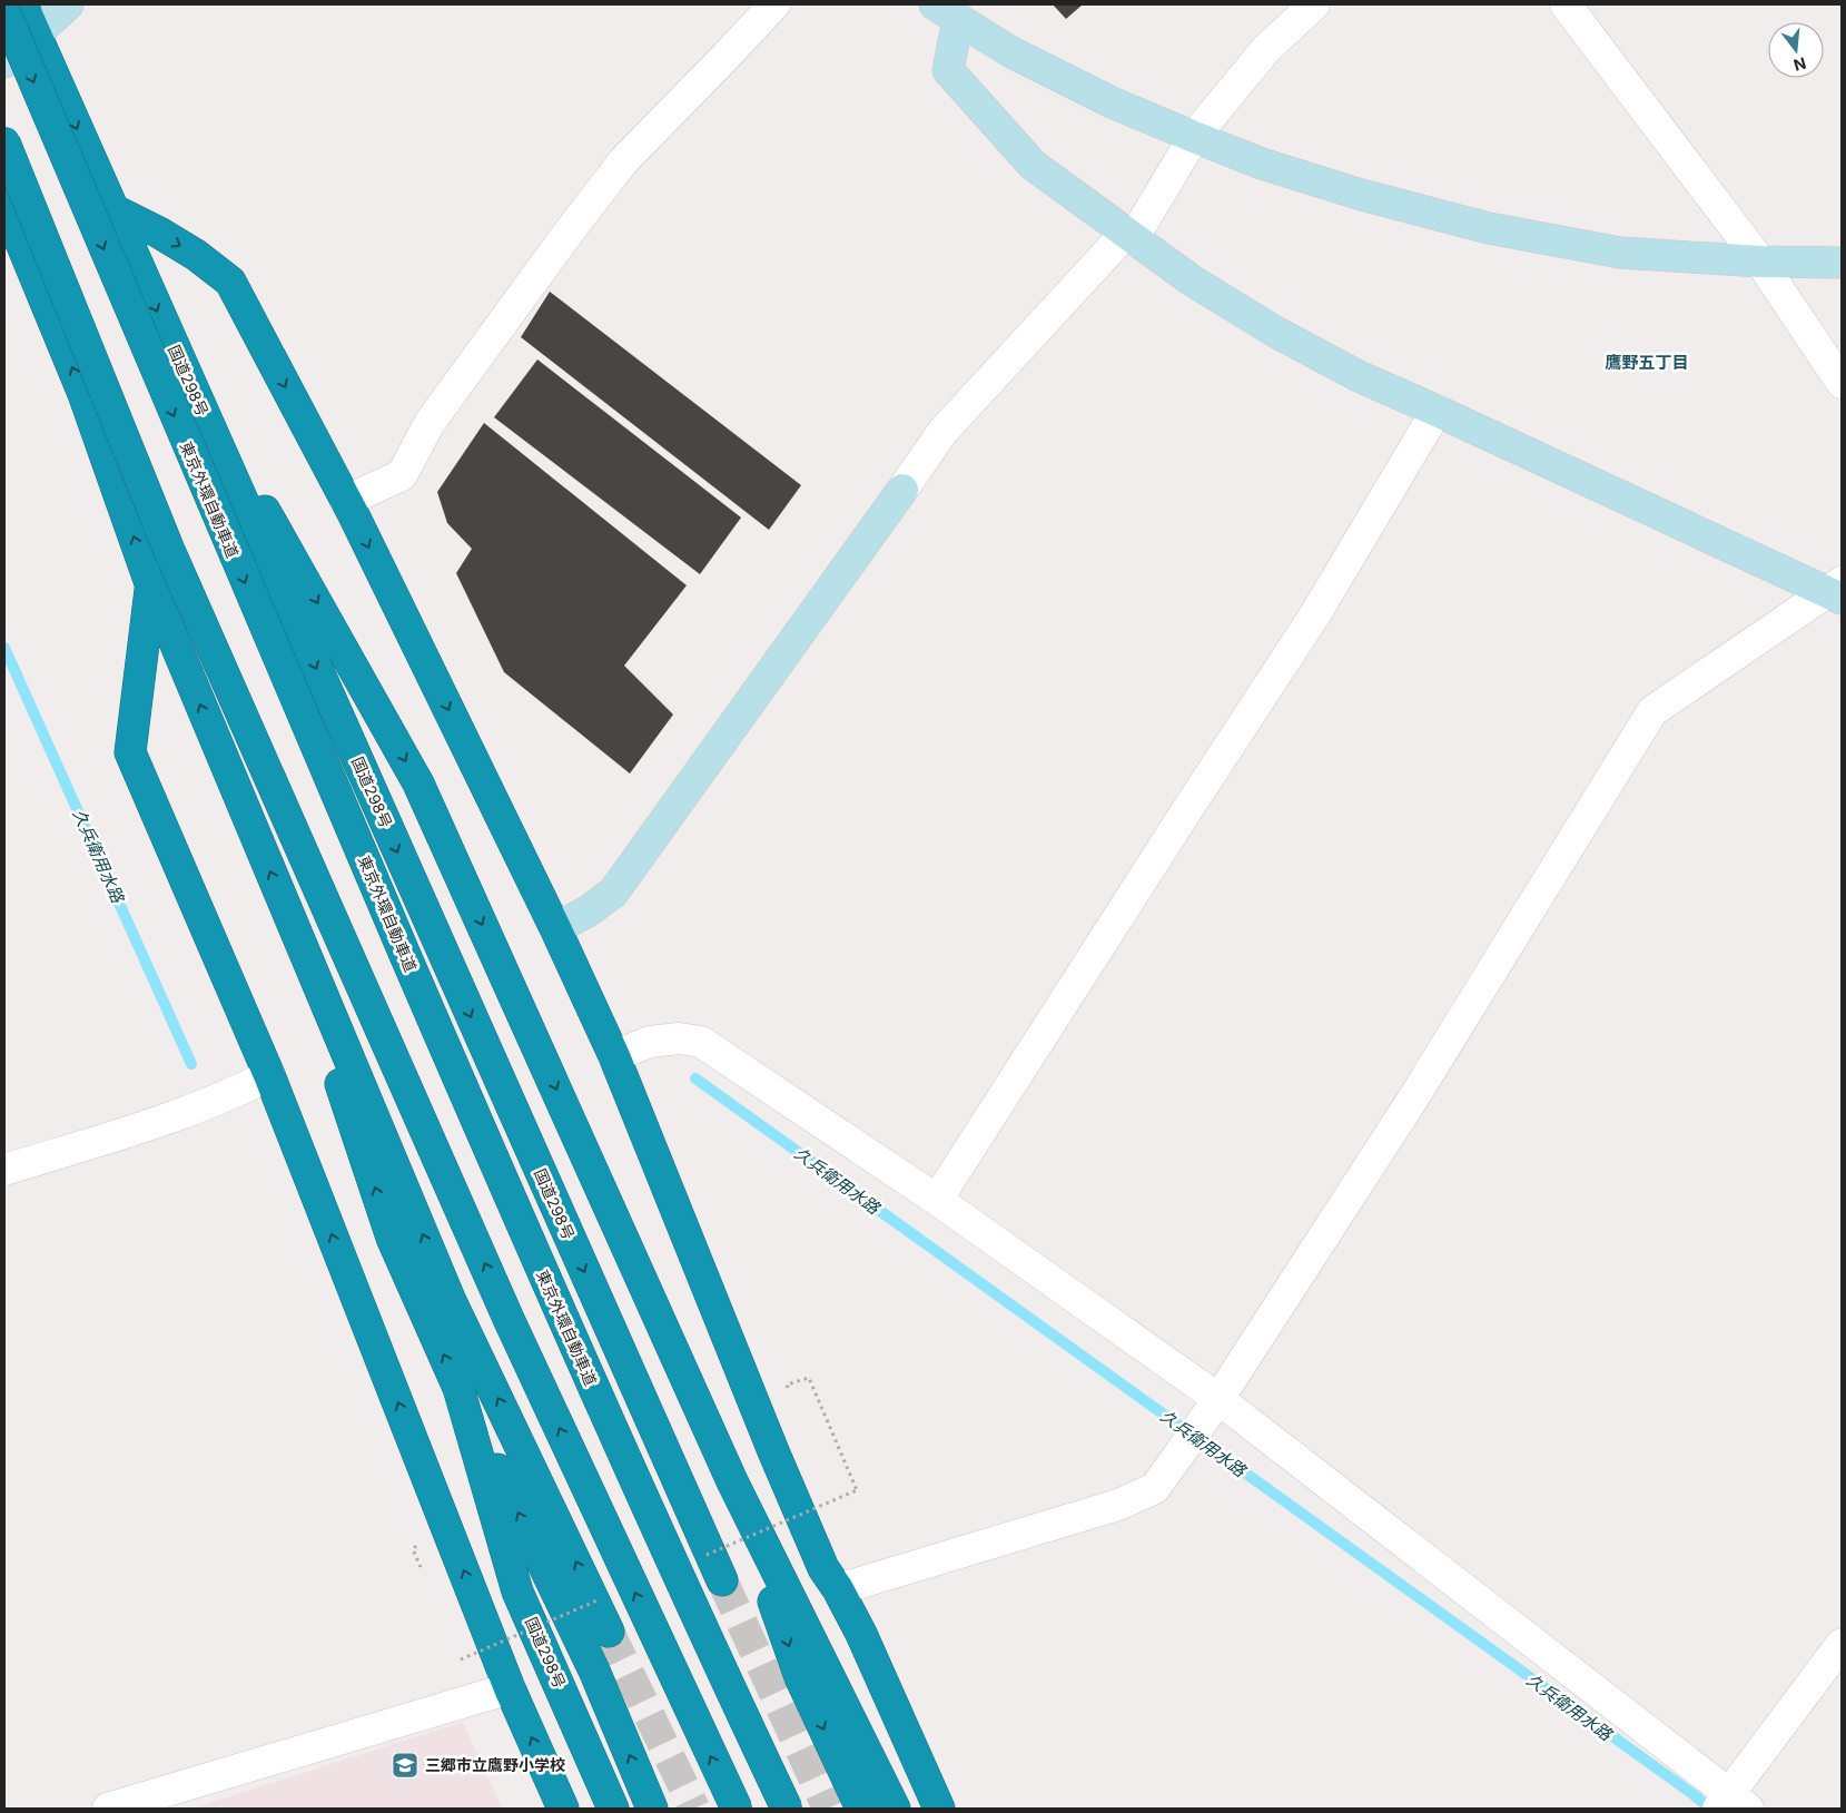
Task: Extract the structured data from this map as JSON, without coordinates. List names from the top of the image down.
{
  "streets": {
    "highway": ["国道298号", "東京外環自動車道"]
  },
  "districts": ["鷹野五丁目"],
  "water": ["久兵衛用水路"],
  "places": {
    "school or university": ["三郷市立鷹野小学校"]
  },
  "north": "bottom"
}
